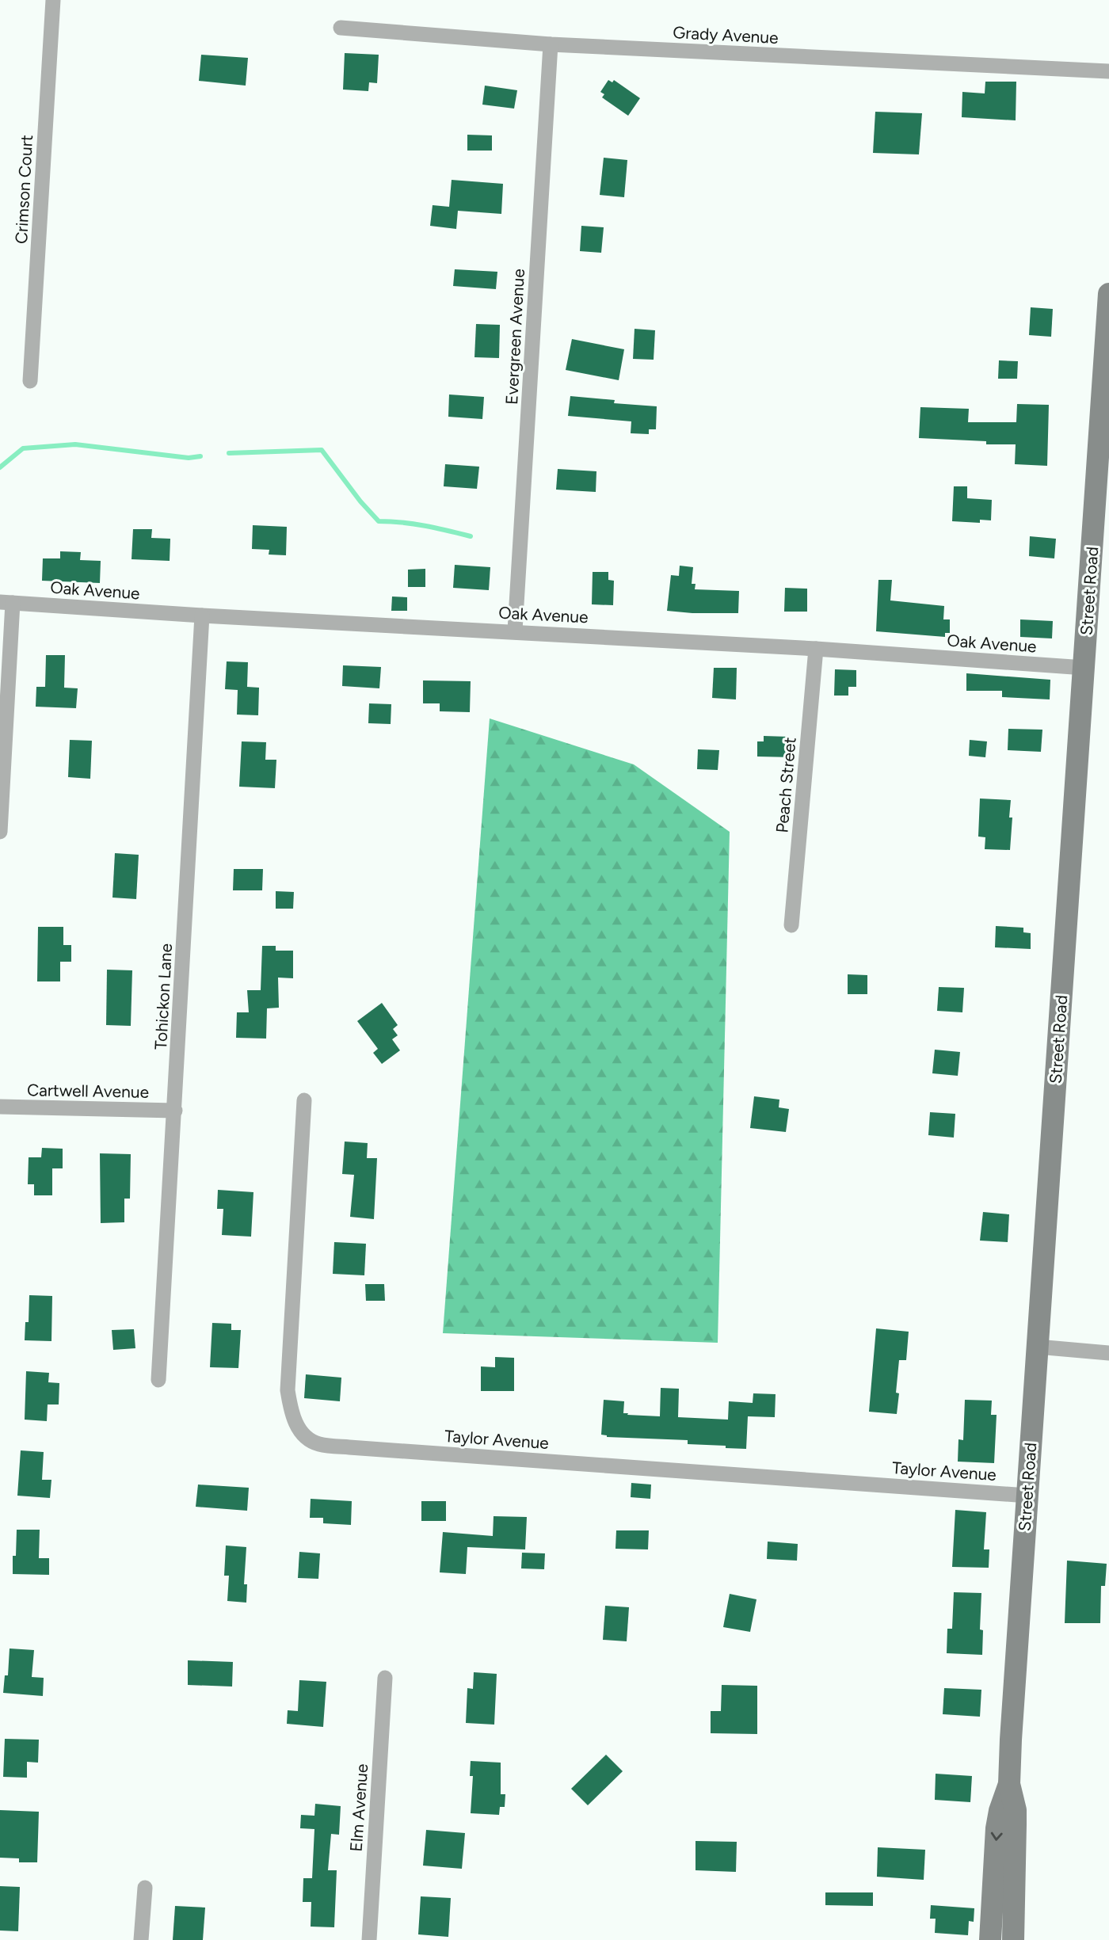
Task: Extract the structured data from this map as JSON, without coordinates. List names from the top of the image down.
{
  "streets": {
    "main road": ["Street Road"],
    "street": [
      "Grady Avenue",
      "Crimson Court",
      "Evergreen Avenue",
      "Oak Avenue",
      "Peach Street",
      "Tohickon Lane",
      "Cartwell Avenue",
      "Taylor Avenue",
      "Elm Avenue"
    ]
  },
  "crossings": [
    ["Grady Avenue", "Evergreen Avenue"],
    ["Evergreen Avenue", "Oak Avenue"],
    ["Oak Avenue", "Street Road"],
    ["Oak Avenue", "Peach Street"],
    ["Oak Avenue", "Tohickon Lane"],
    ["Street Road", "Taylor Avenue"],
    ["Tohickon Lane", "Cartwell Avenue"]
  ]
}
